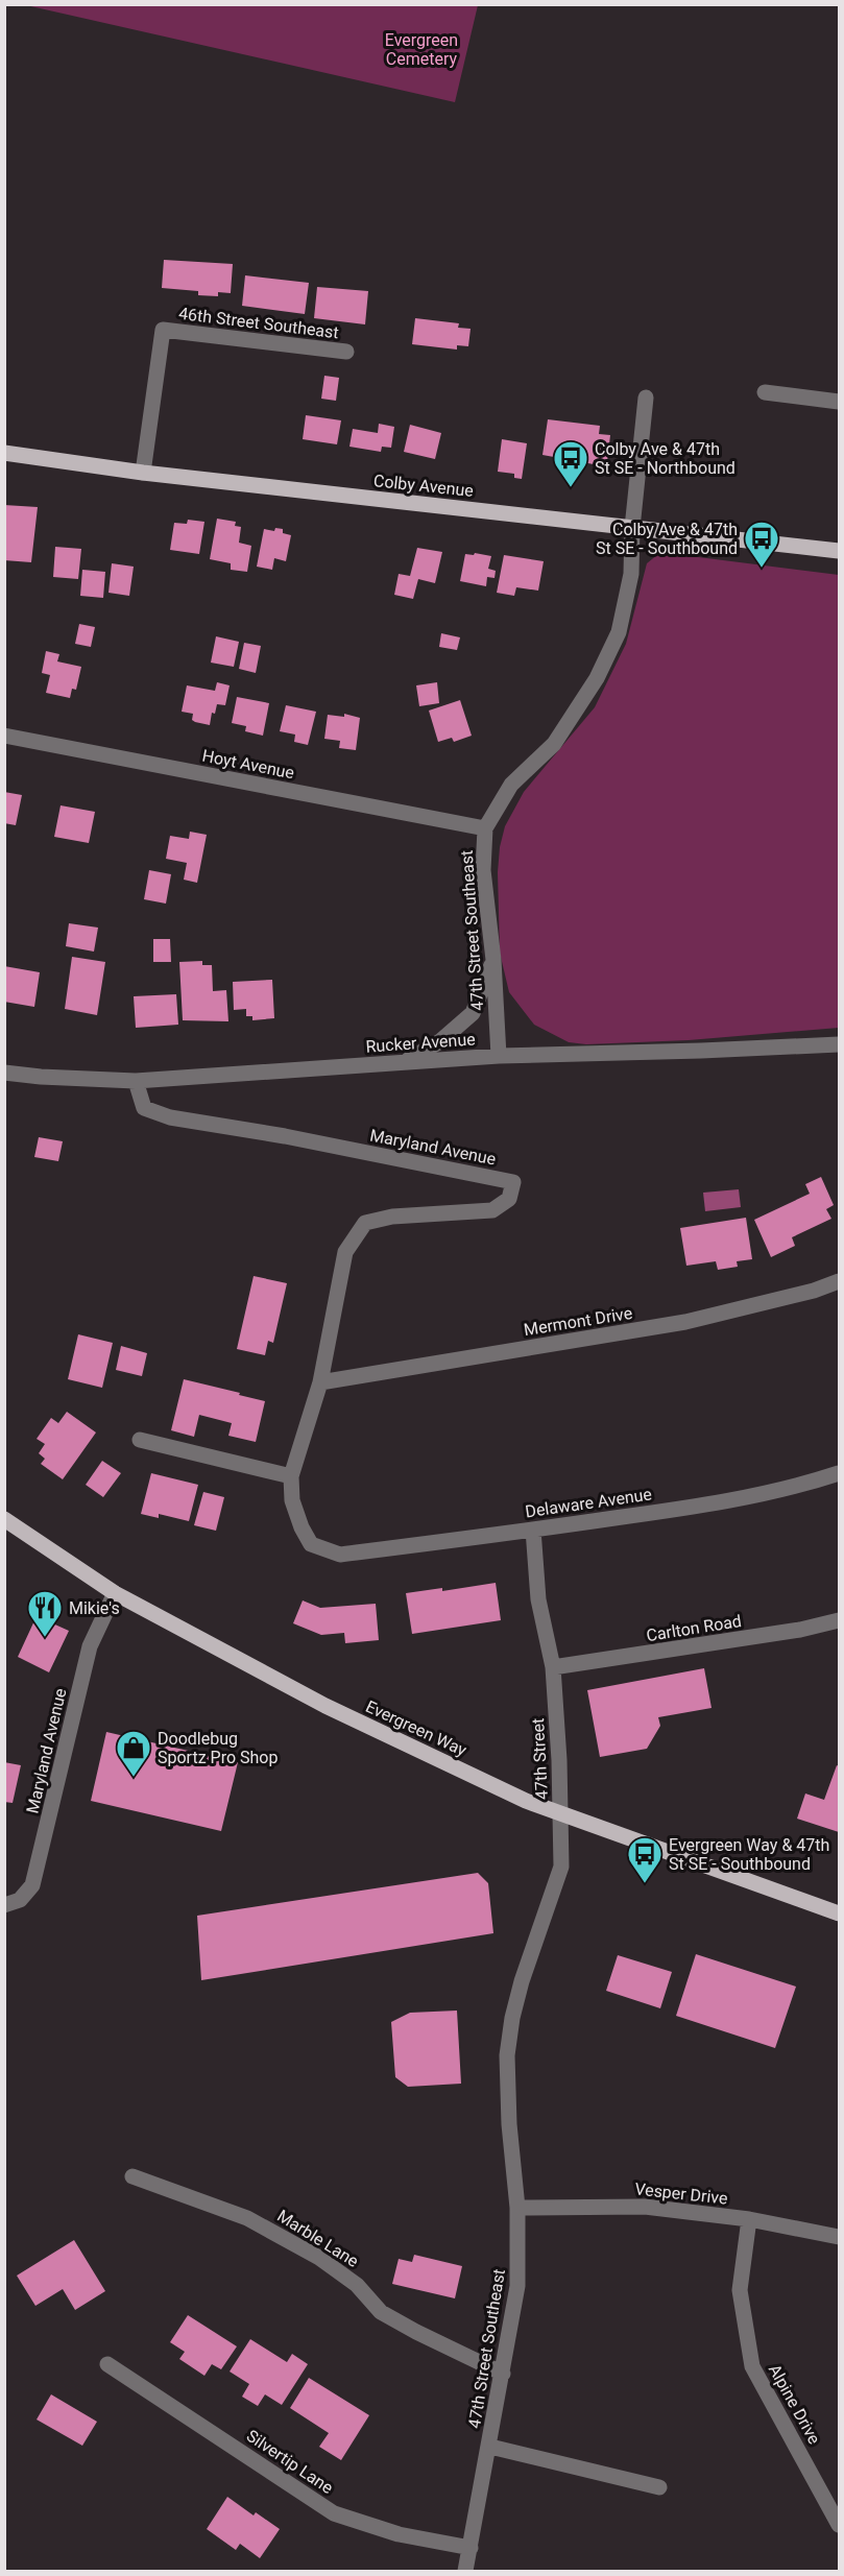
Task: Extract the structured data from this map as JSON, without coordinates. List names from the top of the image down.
{
  "streets": {
    "main road": ["Colby Avenue", "Evergreen Way"],
    "street": [
      "46th Street Southeast",
      "Hoyt Avenue",
      "47th Street Southeast",
      "Rucker Avenue",
      "Maryland Avenue",
      "Mermont Drive",
      "Delaware Avenue",
      "Carlton Road",
      "47th Street",
      "Vesper Drive",
      "Marble Lane",
      "Alpine Drive",
      "Silvertip Lane"
    ]
  },
  "crossings": [
    ["46th Street Southeast", "Colby Avenue"],
    ["Colby Avenue", "47th Street Southeast"],
    ["Hoyt Avenue", "47th Street Southeast"],
    ["47th Street Southeast", "Rucker Avenue"],
    ["47th Street Southeast", "47th Street"],
    ["47th Street Southeast", "Vesper Drive"],
    ["47th Street Southeast", "Marble Lane"],
    ["47th Street Southeast", "Silvertip Lane"],
    ["Rucker Avenue", "Maryland Avenue"],
    ["Maryland Avenue", "Mermont Drive"],
    ["Maryland Avenue", "Delaware Avenue"],
    ["Maryland Avenue", "Evergreen Way"],
    ["Delaware Avenue", "47th Street"],
    ["Carlton Road", "47th Street"],
    ["Evergreen Way", "47th Street"],
    ["Vesper Drive", "Alpine Drive"]
  ],
  "parks": ["Evergreen Cemetery"],
  "places": {
    "bus stop": ["Colby Ave & 47th St SE - Northbound", "Colby Ave & 47th St SE - Southbound", "Evergreen Way & 47th St SE - Southbound"],
    "restaurant": ["Mikie's"],
    "shop": ["Doodlebug Sportz Pro Shop"]
  }
}
